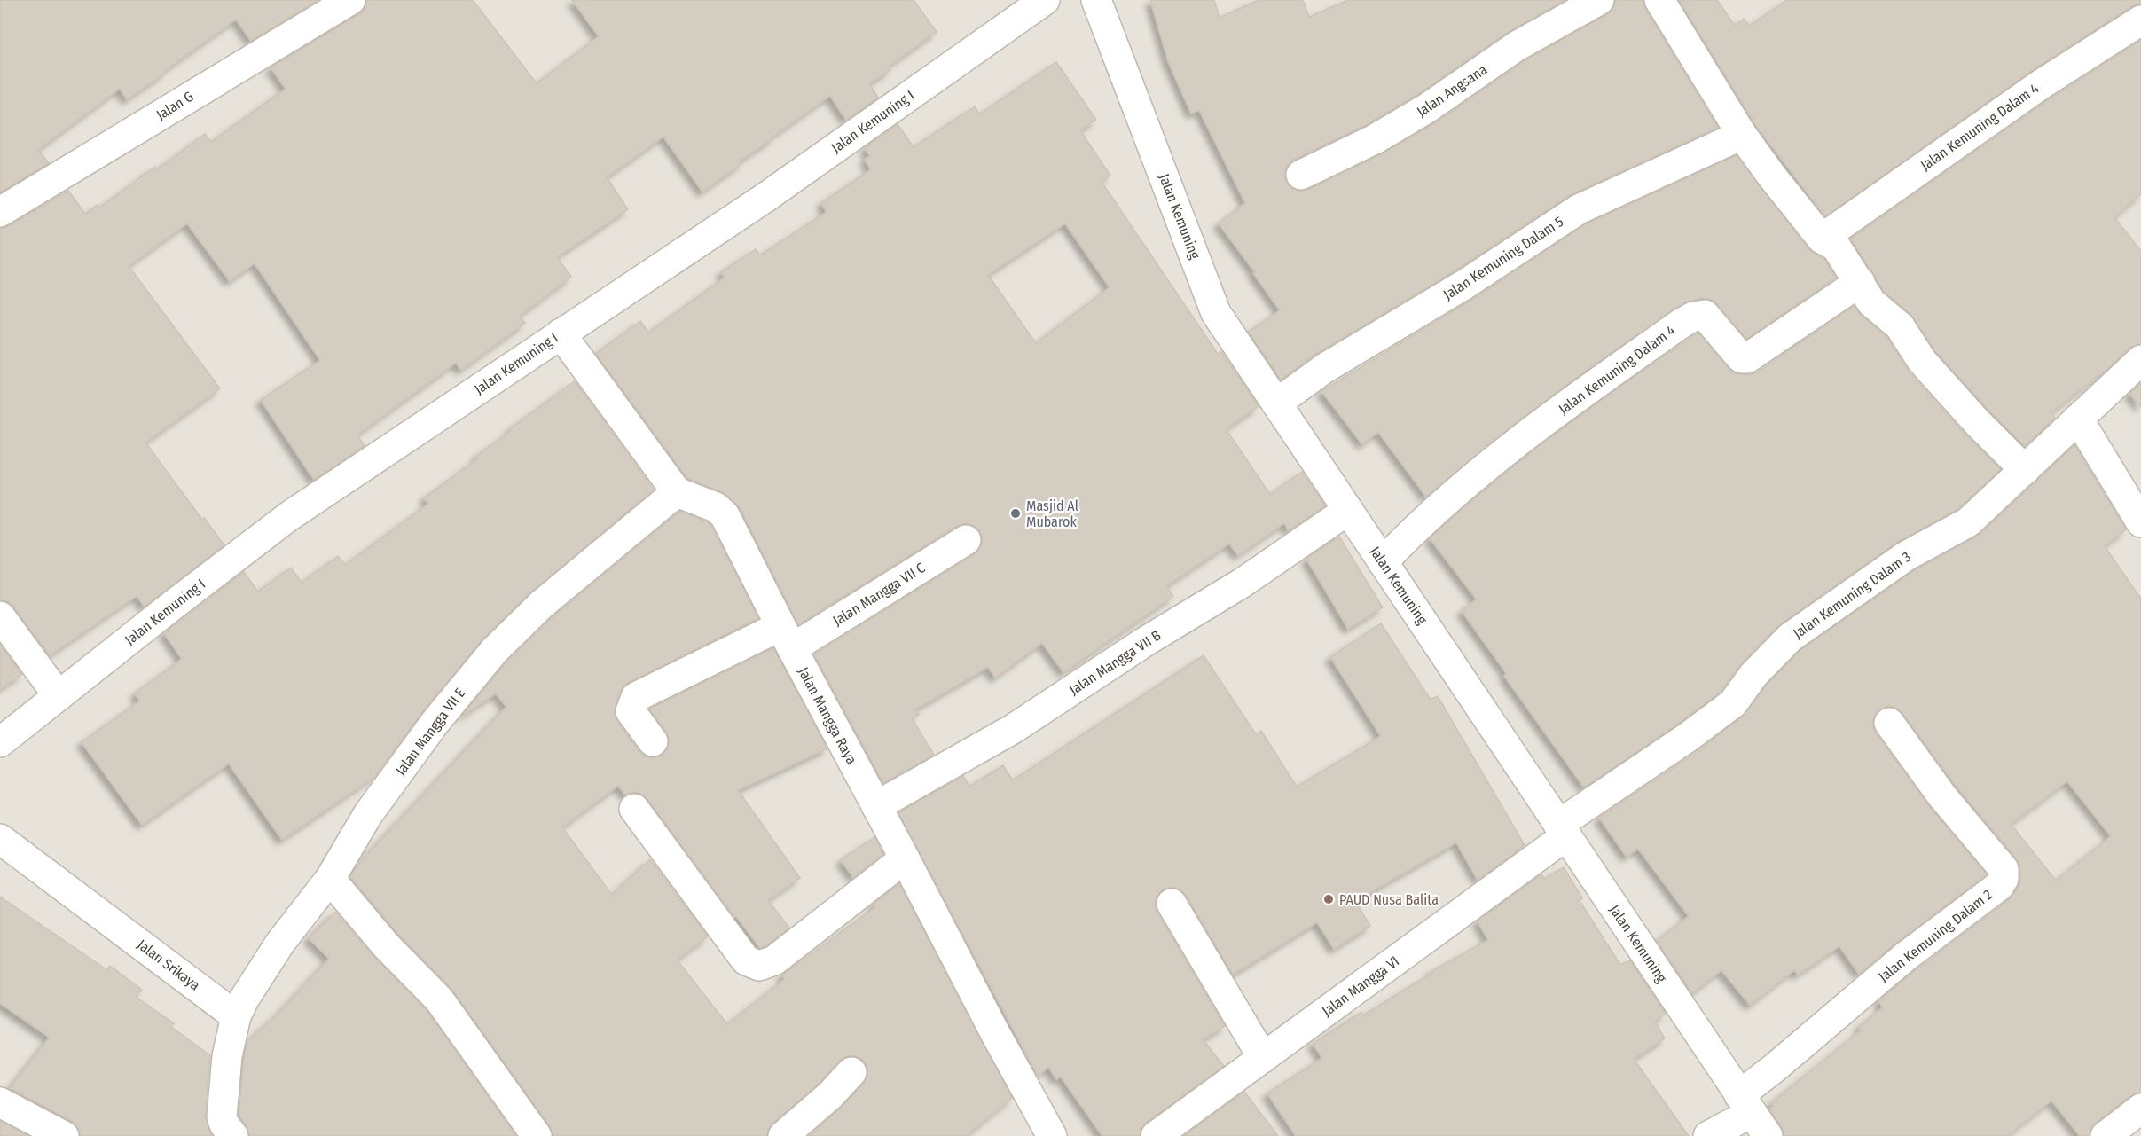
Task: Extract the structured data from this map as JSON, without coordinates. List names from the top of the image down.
{
  "streets": {
    "street": [
      "Jalan Angsana",
      "Jalan G",
      "Jalan Kemuning I",
      "Jalan Kemuning Dalam 4",
      "Jalan Kemuning",
      "Jalan Kemuning Dalam 5",
      "Jalan Mangga VII C",
      "Jalan Kemuning Dalam 3",
      "Jalan Mangga VII B",
      "Jalan Mangga Raya",
      "Jalan Mangga VII E",
      "Jalan Kemuning Dalam 2",
      "Jalan Srikaya",
      "Jalan Mangga VI"
    ]
  },
  "crossings": [
    ["Jalan Kemuning Dalam 4", "Jalan Kemuning"],
    ["Jalan Kemuning", "Jalan Kemuning Dalam 5"],
    ["Jalan Kemuning", "Jalan Kemuning Dalam 3"],
    ["Jalan Kemuning", "Jalan Mangga VII B"],
    ["Jalan Kemuning", "Jalan Kemuning Dalam 2"],
    ["Jalan Kemuning", "Jalan Mangga VI"],
    ["Jalan Mangga VII C", "Jalan Mangga Raya"],
    ["Jalan Kemuning Dalam 3", "Jalan Mangga VI"],
    ["Jalan Mangga VII B", "Jalan Mangga Raya"],
    ["Jalan Mangga Raya", "Jalan Mangga VII E"],
    ["Jalan Mangga VII E", "Jalan Srikaya"]
  ],
  "places": ["Masjid Al Mubarok", "PAUD Nusa Balita"]
}
